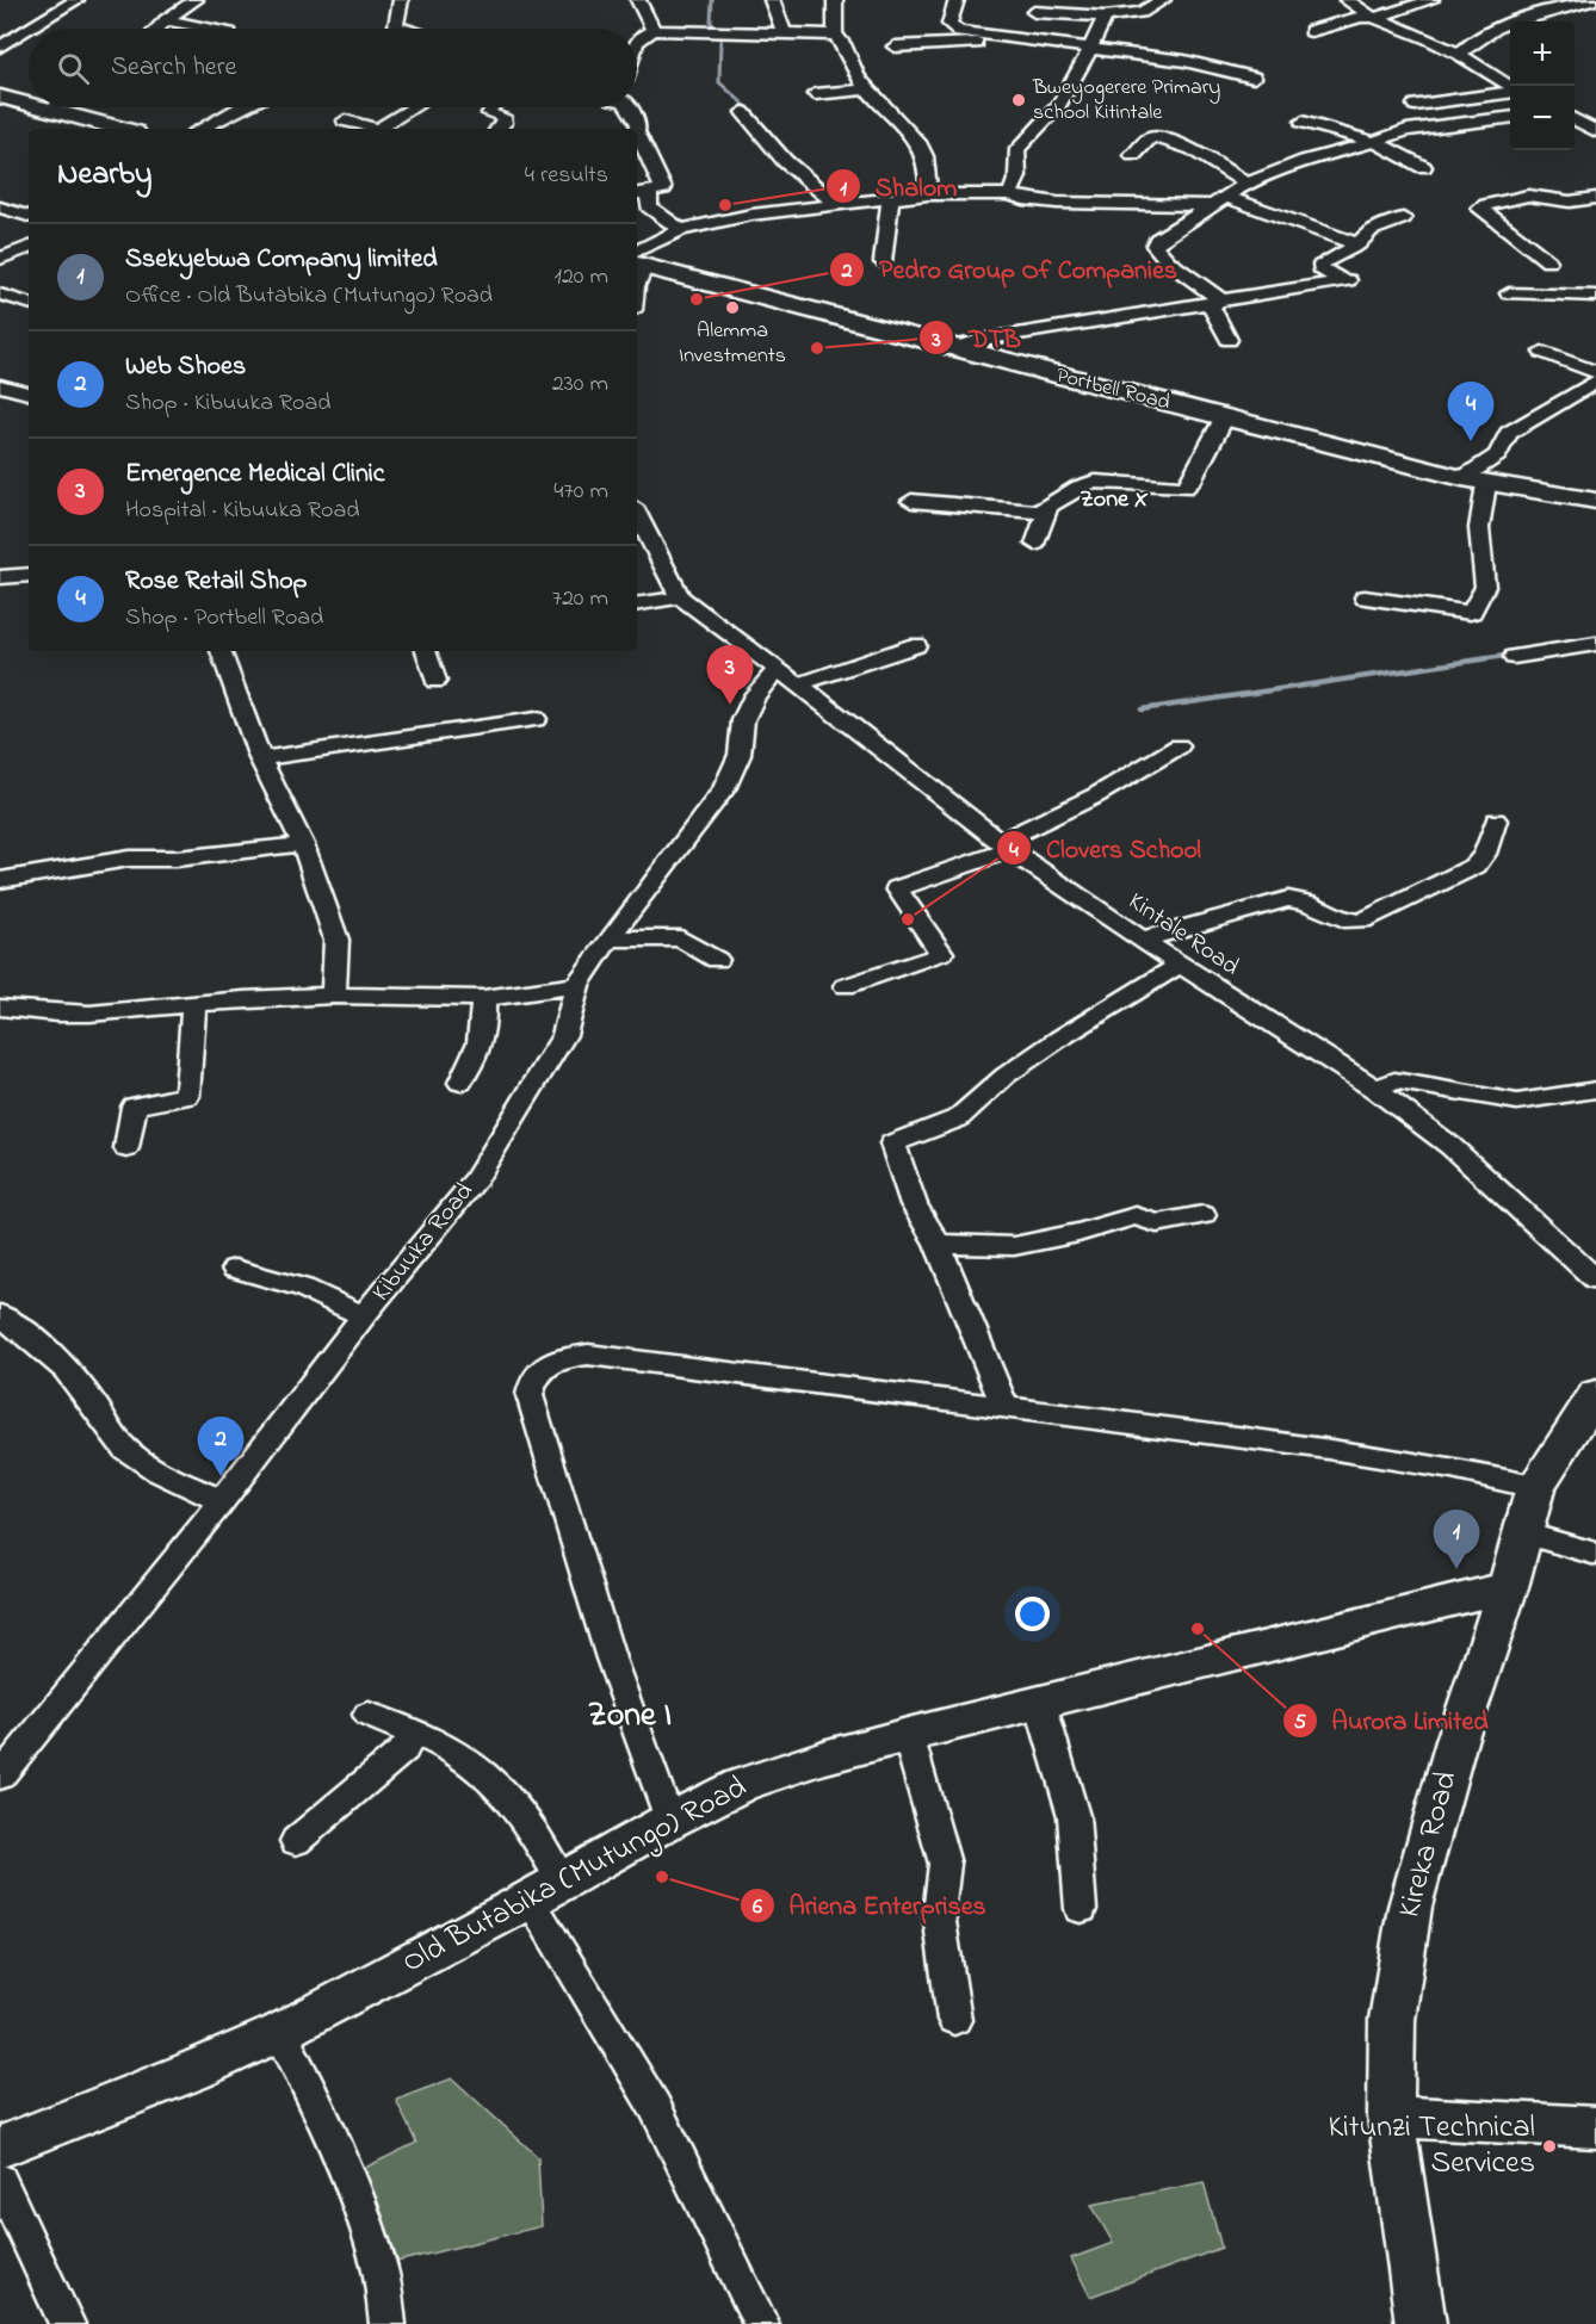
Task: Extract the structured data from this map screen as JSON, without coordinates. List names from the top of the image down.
{
  "streets": {
    "main road": ["Portbell Road", "Kireka Road", "Old Butabika (Mutungo) Road"],
    "street": ["Kintale Road", "Kibuuka Road"]
  },
  "crossings": [
    ["Kintale Road", "Kibuuka Road"],
    ["Kireka Road", "Old Butabika (Mutungo) Road"]
  ],
  "districts": ["Zone X", "Zone I"],
  "places": [
    "Bweyogerere Primary school Kitintale",
    "Shalom",
    "Pedro Group Of Companies",
    "Alemma Investments",
    "DTB",
    "Clovers School",
    "Aurora Limited",
    "Ariena Enterprises",
    "Kitunzi Technical Services"
  ],
  "page": {
    "map_buttons": ["+", "−"],
    "search": "Search here",
    "heading": ["Nearby", "4 results"],
    "list": [
      {
        "mark": "1",
        "name": "Ssekyebwa Company limited",
        "note": "Office · Old Butabika (Mutungo) Road",
        "value": "120 m"
      },
      {
        "mark": "2",
        "name": "Web Shoes",
        "note": "Shop · Kibuuka Road",
        "value": "230 m"
      },
      {
        "mark": "3",
        "name": "Emergence Medical Clinic",
        "note": "Hospital · Kibuuka Road",
        "value": "470 m"
      },
      {
        "mark": "4",
        "name": "Rose Retail Shop",
        "note": "Shop · Portbell Road",
        "value": "720 m"
      }
    ],
    "pins": [
      "4",
      "3",
      "2",
      "1"
    ]
  }
}
